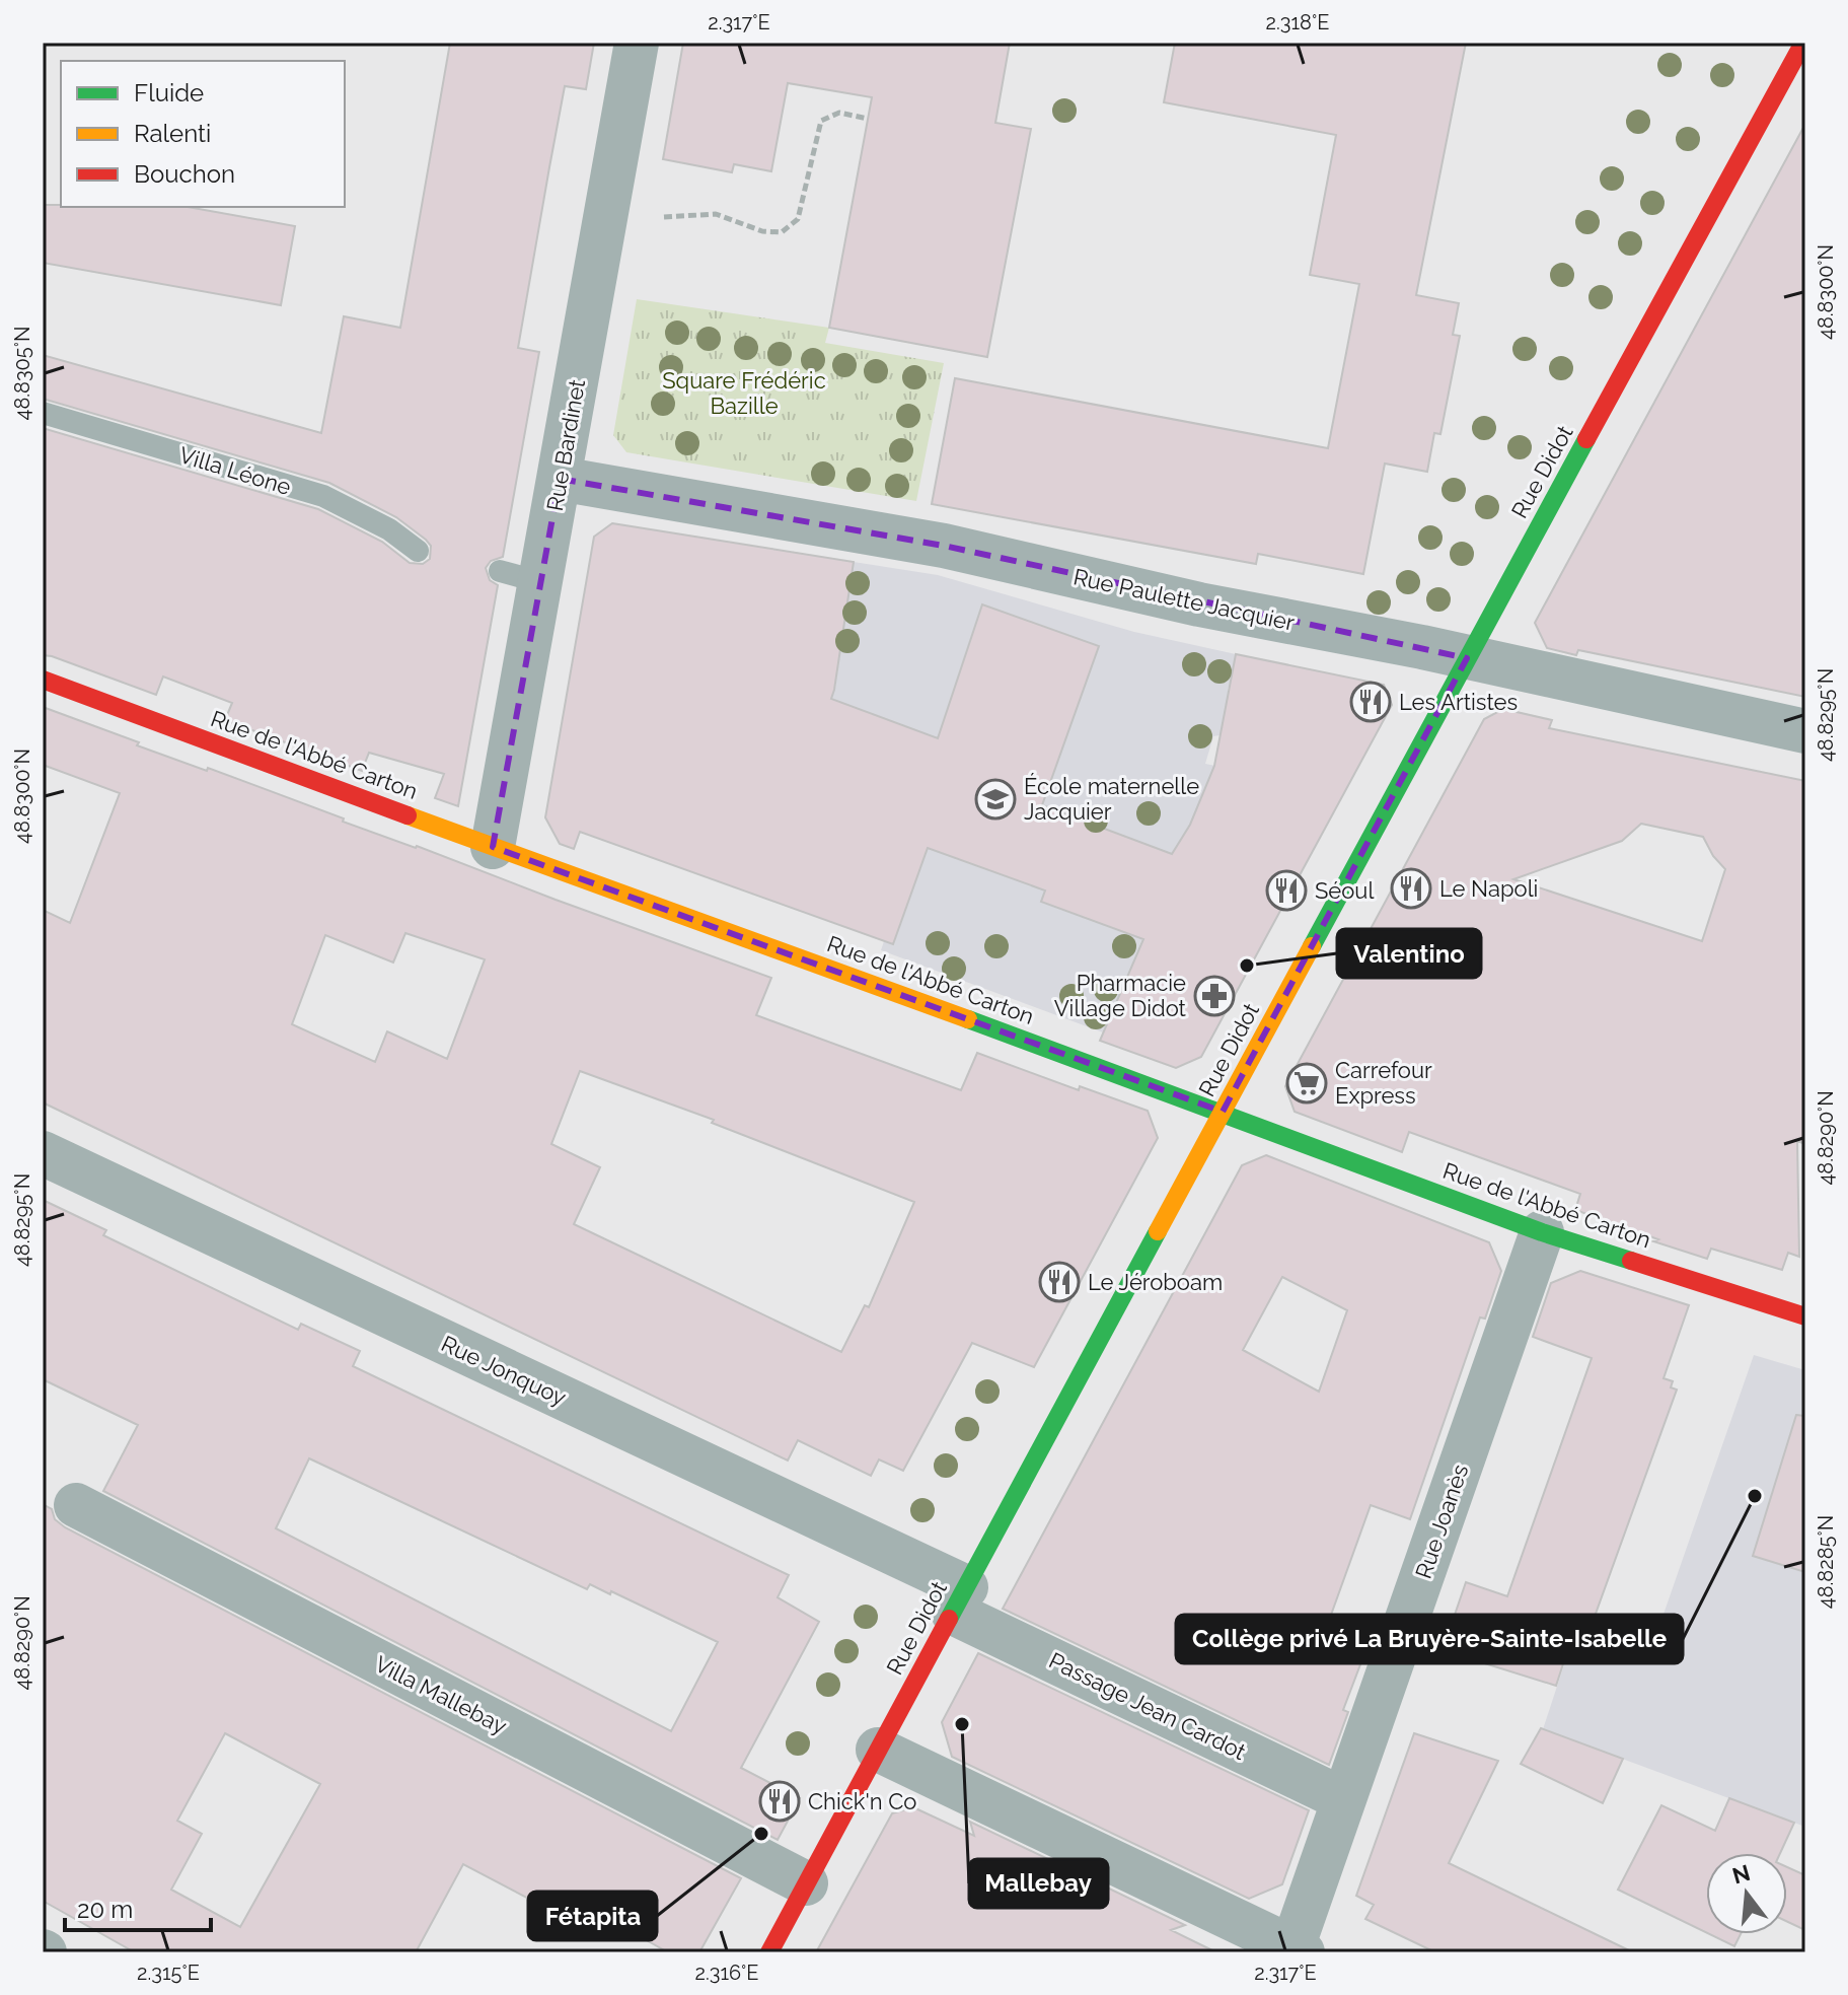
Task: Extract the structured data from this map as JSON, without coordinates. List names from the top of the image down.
{
  "streets": {
    "street": [
      "Rue Bardinet",
      "Rue Didot",
      "Rue Paulette Jacquier",
      "Rue de l'Abbé Carton",
      "Rue Jonquoy",
      "Rue Joanès",
      "Villa Mallebay",
      "Passage Jean Cardot"
    ],
    "lane": ["Villa Léone"]
  },
  "crossings": [
    ["Rue Bardinet", "Rue Paulette Jacquier"],
    ["Rue Bardinet", "Rue de l'Abbé Carton"],
    ["Rue Didot", "Rue Paulette Jacquier"],
    ["Rue Didot", "Rue de l'Abbé Carton"],
    ["Rue Didot", "Rue Jonquoy"],
    ["Rue Didot", "Villa Mallebay"],
    ["Rue Didot", "Passage Jean Cardot"],
    ["Rue de l'Abbé Carton", "Rue Joanès"],
    ["Rue Jonquoy", "Passage Jean Cardot"],
    ["Rue Joanès", "Passage Jean Cardot"]
  ],
  "parks": ["Square Frédéric Bazille"],
  "places": {
    "restaurant": [
      "Les Artistes",
      "Le Napoli",
      "Séoul",
      "Le Jéroboam",
      "Chick'n Co"
    ],
    "school or university": ["École maternelle Jacquier"],
    "other": [
      "Valentino",
      "Collège privé La Bruyère-Sainte-Isabelle",
      "Mallebay",
      "Fétapita"
    ],
    "pharmacy": ["Pharmacie Village Didot"],
    "supermarket": ["Carrefour Express"]
  },
  "legend": ["Fluide", "Ralenti", "Bouchon"],
  "scale_bar": "20 m",
  "north": "top",
  "coordinates": [
    "2.317°E",
    "2.318°E",
    "48.8300°N",
    "48.8305°N",
    "48.8295°N",
    "48.8290°N",
    "48.8285°N",
    "2.315°E",
    "2.316°E"
  ]
}
